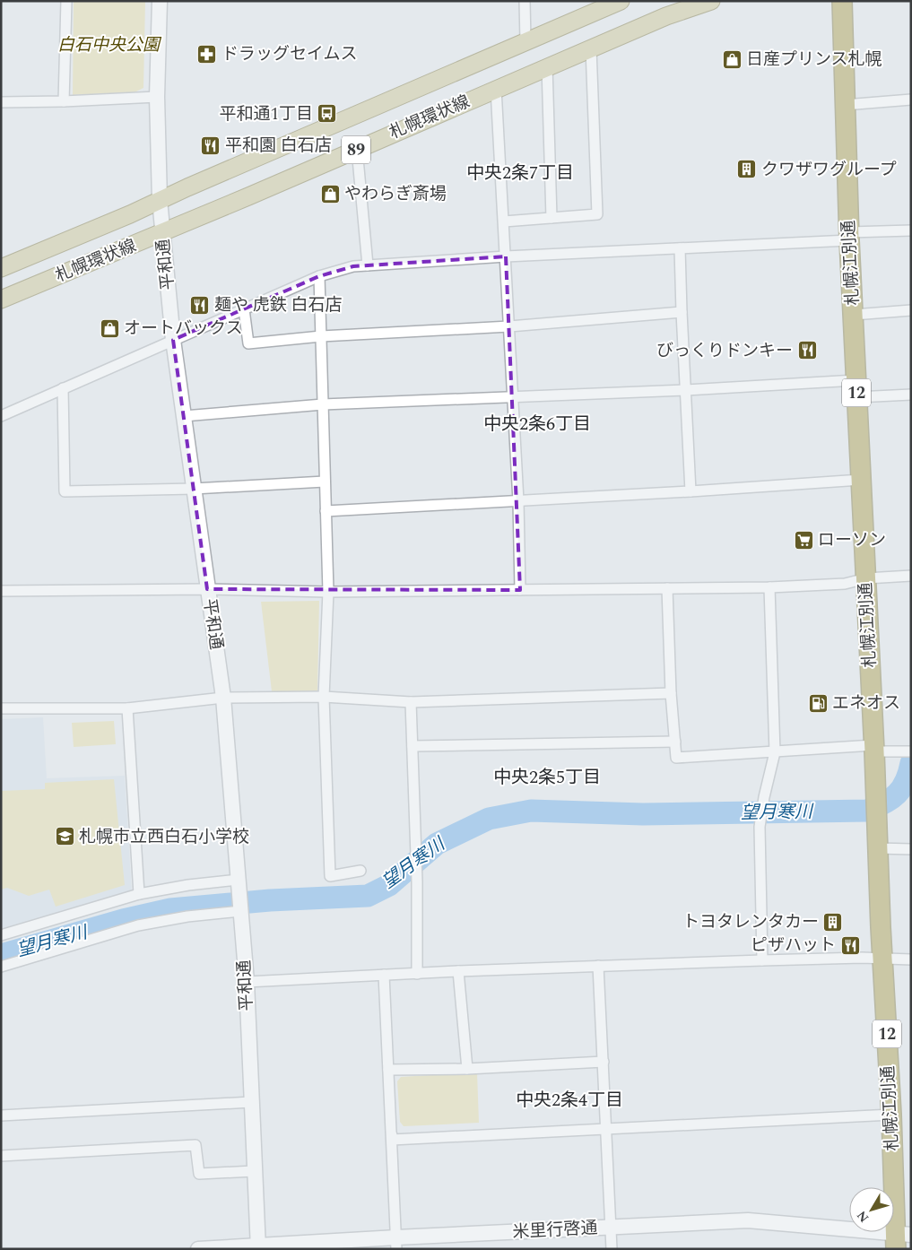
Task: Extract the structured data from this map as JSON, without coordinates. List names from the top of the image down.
{
  "streets": {
    "highway": ["札幌江別通", "12"],
    "main road": ["札幌環状線", "89"],
    "street": ["平和通", "米里行啓通"]
  },
  "crossings": [
    ["札幌環状線", "平和通"],
    ["札幌江別通", "米里行啓通"],
    ["平和通", "米里行啓通"]
  ],
  "districts": [
    "中央2条7丁目",
    "中央2条6丁目",
    "中央2条5丁目",
    "中央2条4丁目"
  ],
  "water": ["望月寒川"],
  "parks": ["白石中央公園"],
  "places": {
    "pharmacy": ["ドラッグセイムス"],
    "shop": ["日産プリンス札幌", "やわらぎ斎場", "オートバックス"],
    "bus stop": ["平和通1丁目"],
    "restaurant": [
      "平和園 白石店",
      "麺や 虎鉄 白石店",
      "びっくりドンキー",
      "ピザハット"
    ],
    "building": ["クワザワグループ", "トヨタレンタカー"],
    "supermarket": ["ローソン"],
    "fuel station": ["エネオス"],
    "school or university": ["札幌市立西白石小学校"]
  },
  "north": "bottom left"
}
